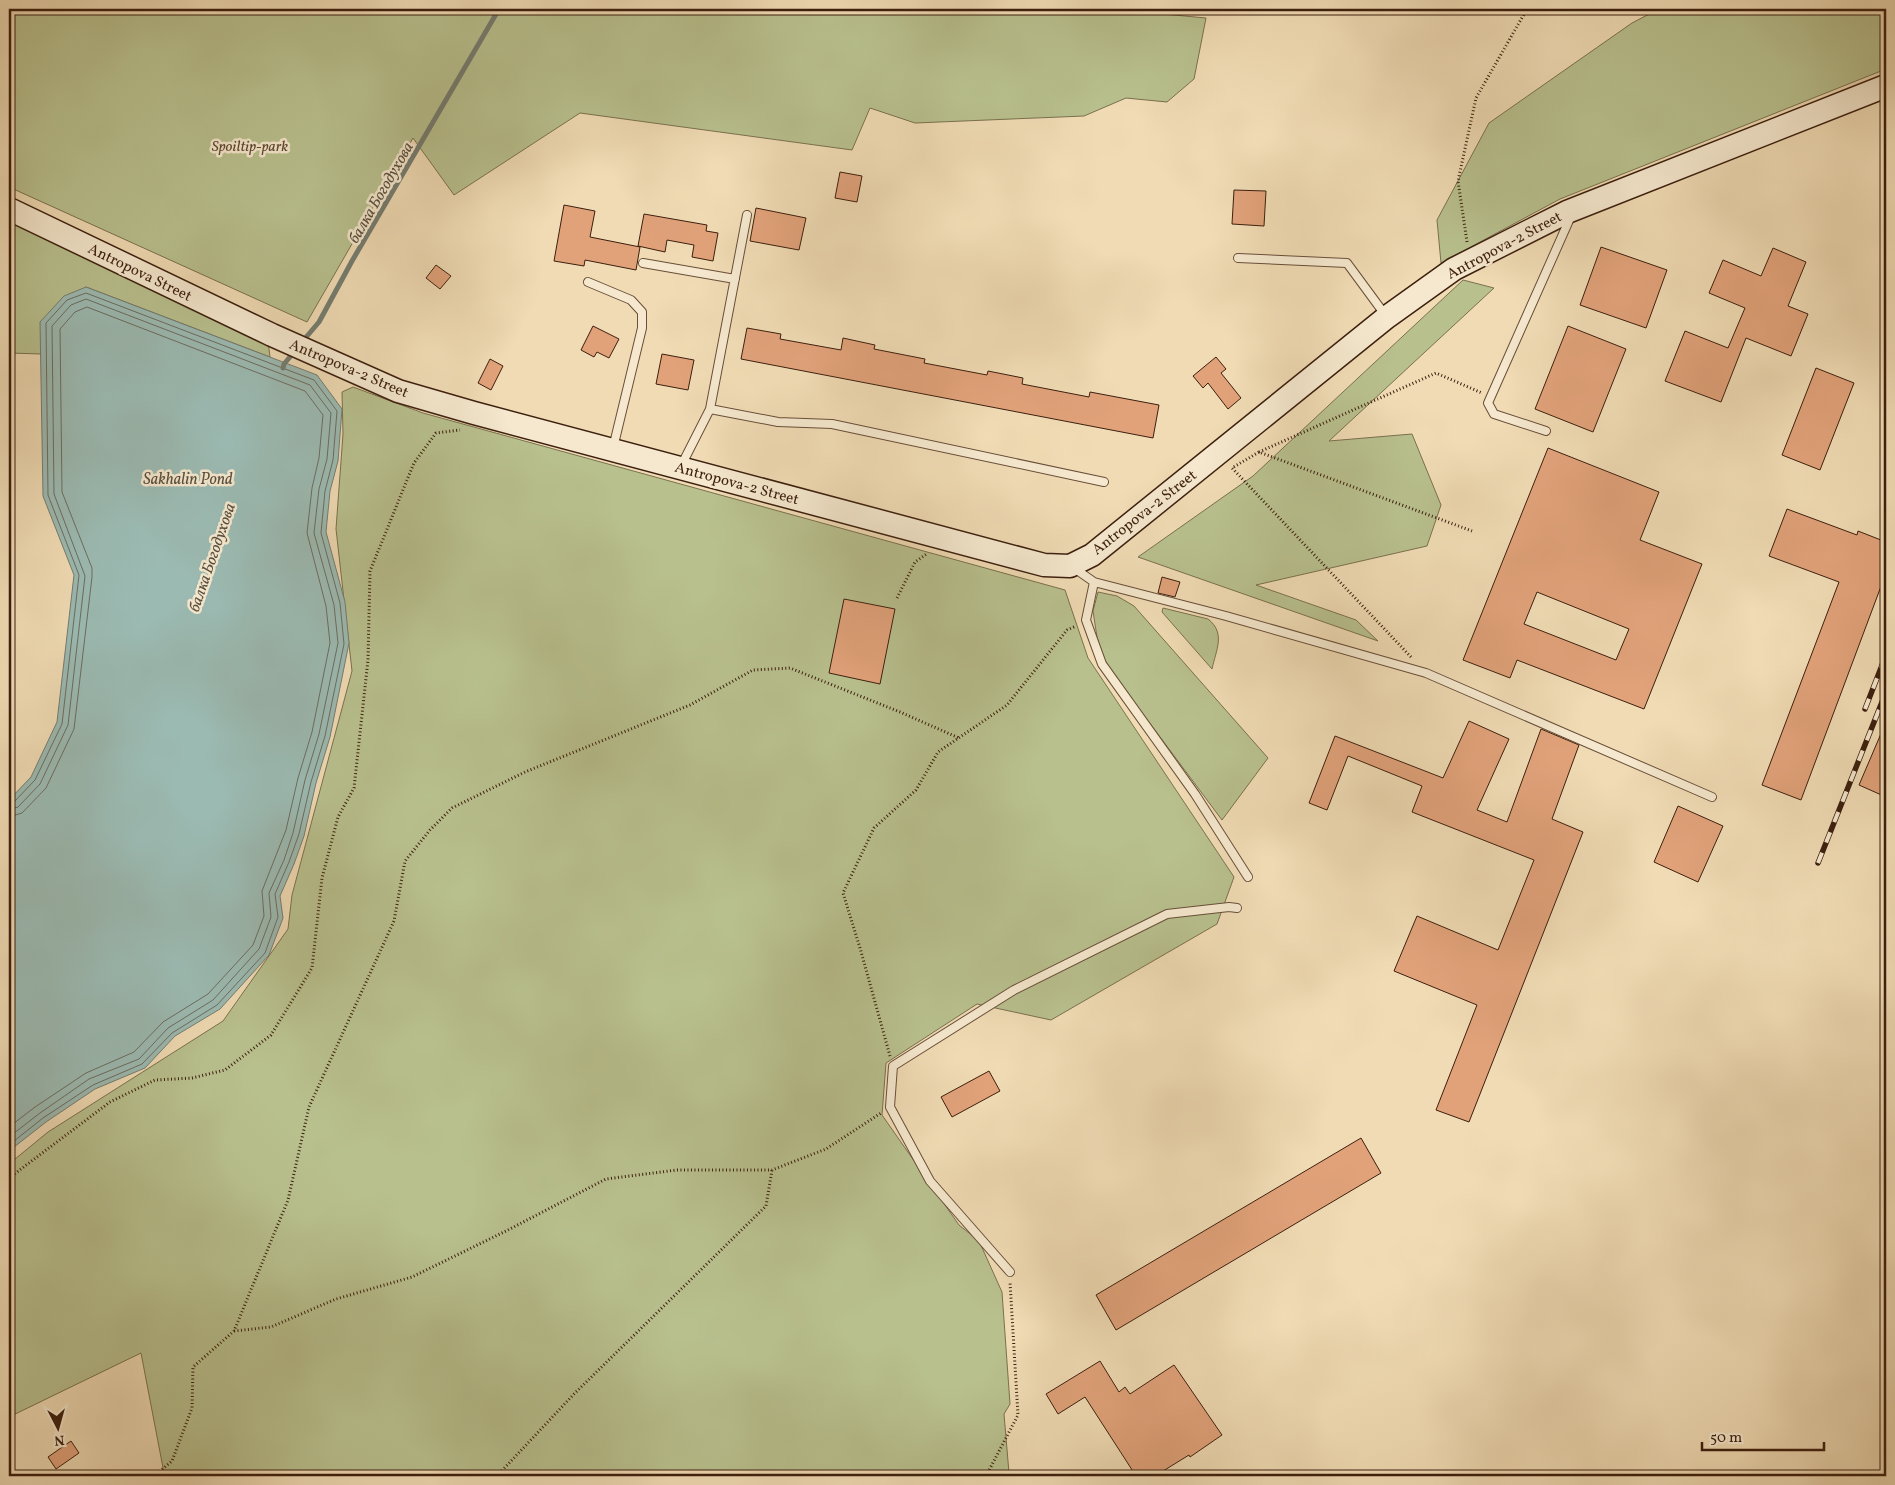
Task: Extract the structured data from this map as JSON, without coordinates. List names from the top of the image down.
{
  "streets": {
    "street": ["Antropova-2 Street", "Antropova Street"]
  },
  "crossings": [
    ["Antropova-2 Street", "Antropova Street"]
  ],
  "water": ["балка Богодухова", "Sakhalin Pond"],
  "parks": ["Spoiltip-park"],
  "scale_bar": "50 m",
  "north": "bottom"
}
